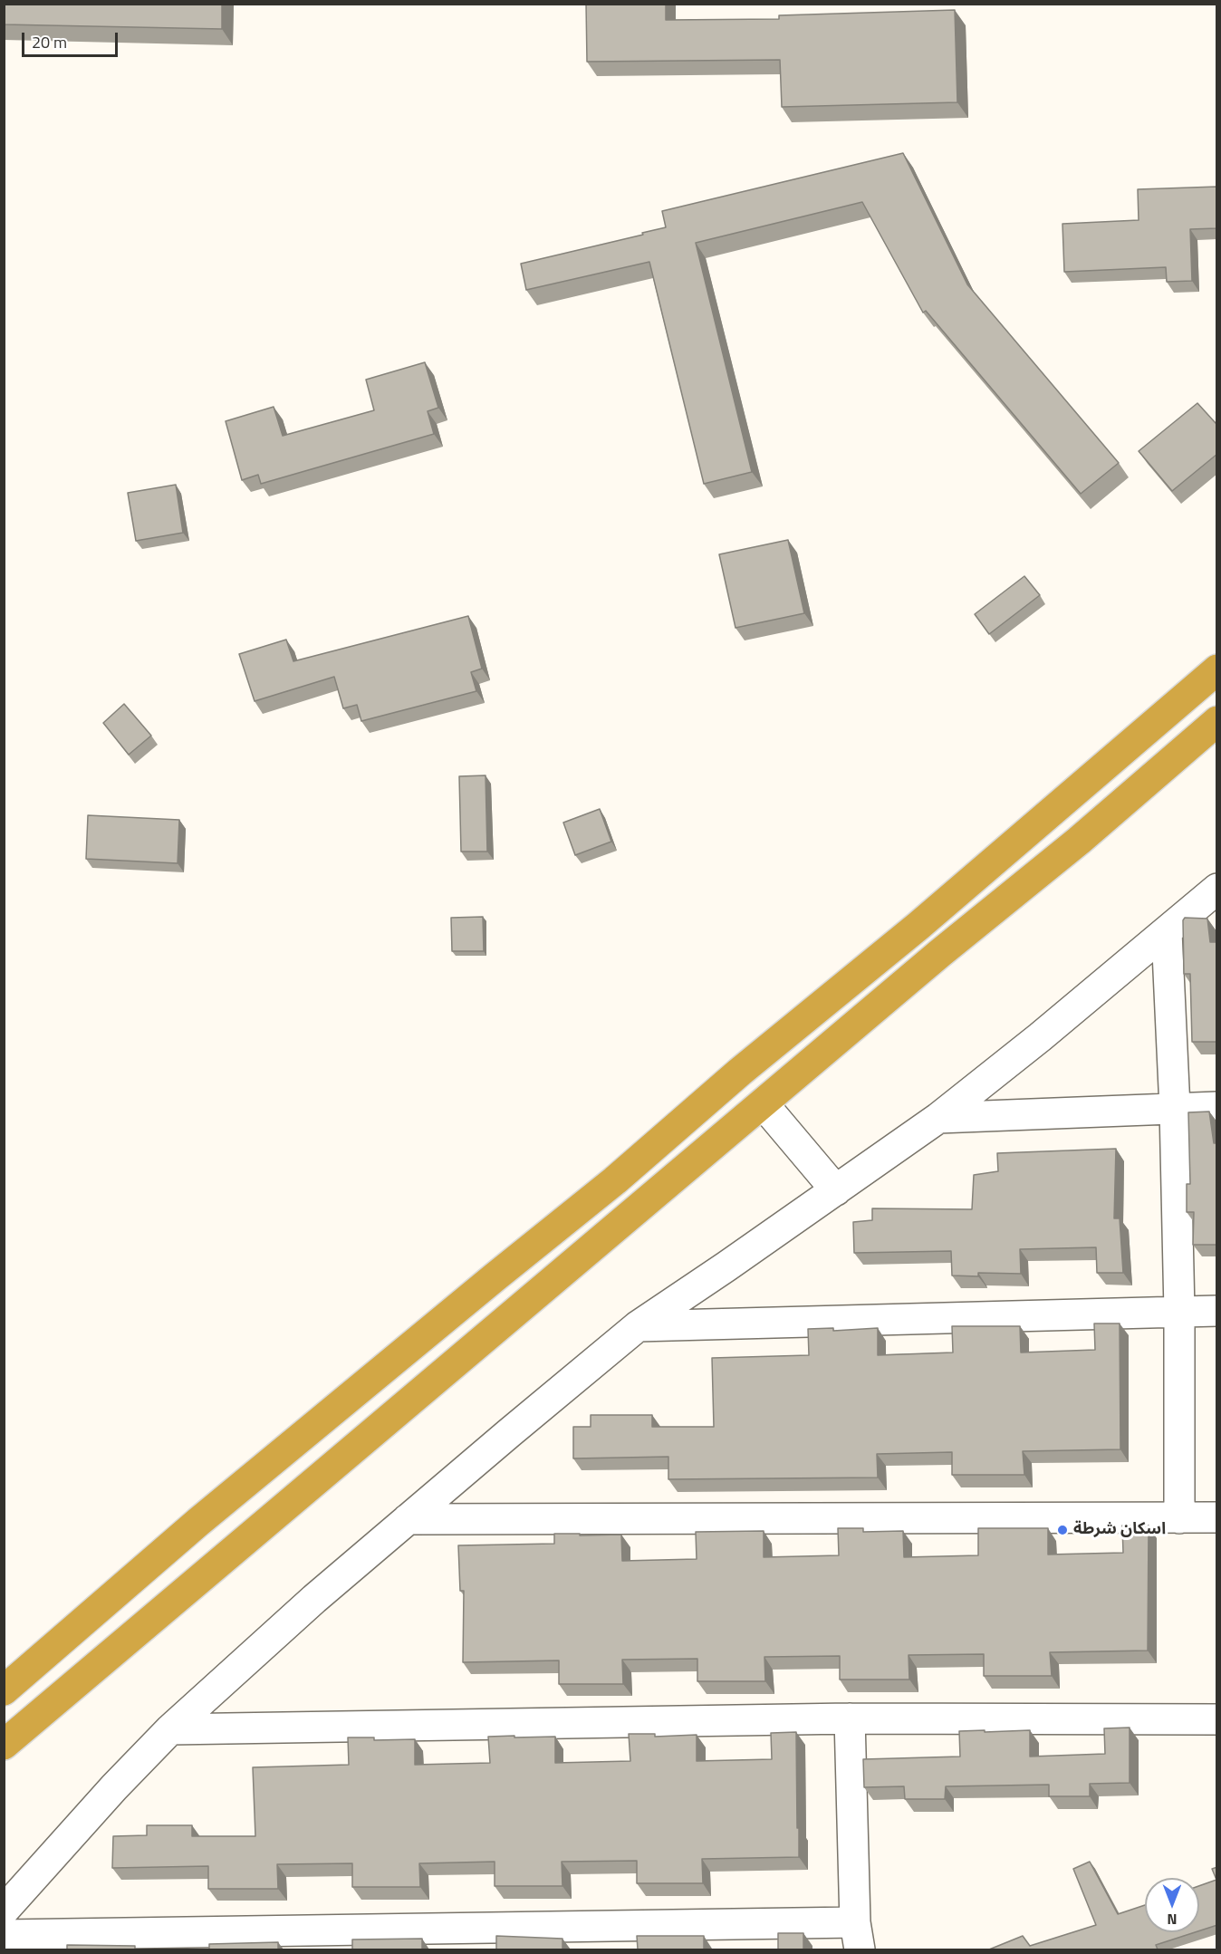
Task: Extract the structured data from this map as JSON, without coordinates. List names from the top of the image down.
{
  "places": ["اسكان شرطة"],
  "scale_bar": "20 m",
  "north": "bottom"
}
